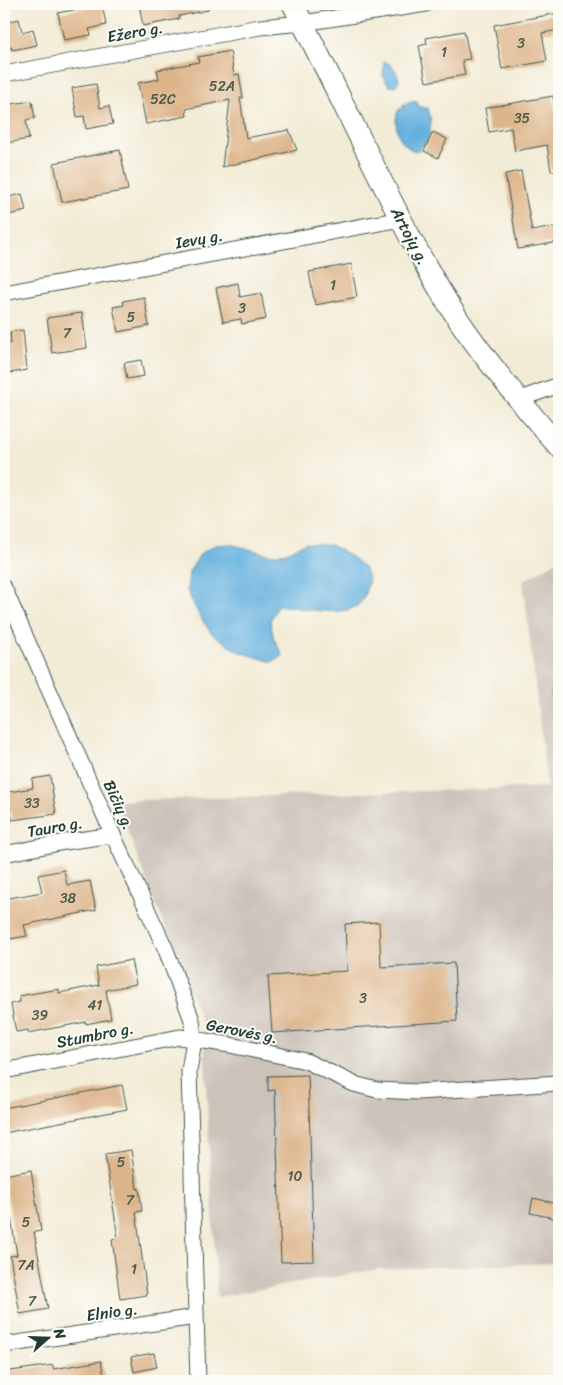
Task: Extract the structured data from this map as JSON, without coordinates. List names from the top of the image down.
{
  "streets": {
    "main road": ["Artojų g."],
    "street": [
      "Ežero g.",
      "Ievų g.",
      "Bičių g.",
      "Tauro g.",
      "Gerovės g.",
      "Stumbro g.",
      "Elnio g."
    ]
  },
  "crossings": [
    ["Ežero g.", "Artojų g."],
    ["Artojų g.", "Ievų g."],
    ["Bičių g.", "Tauro g."],
    ["Bičių g.", "Gerovės g."],
    ["Bičių g.", "Stumbro g."],
    ["Gerovės g.", "Stumbro g."],
    ["Gerovės g.", "Elnio g."]
  ],
  "house_numbers": [
    "3",
    "1",
    "52A",
    "52C",
    "35",
    "1",
    "3",
    "5",
    "7",
    "33",
    "38",
    "3",
    "41",
    "39",
    "5",
    "10",
    "7",
    "5",
    "7A",
    "1",
    "7"
  ],
  "north": "right"
}
